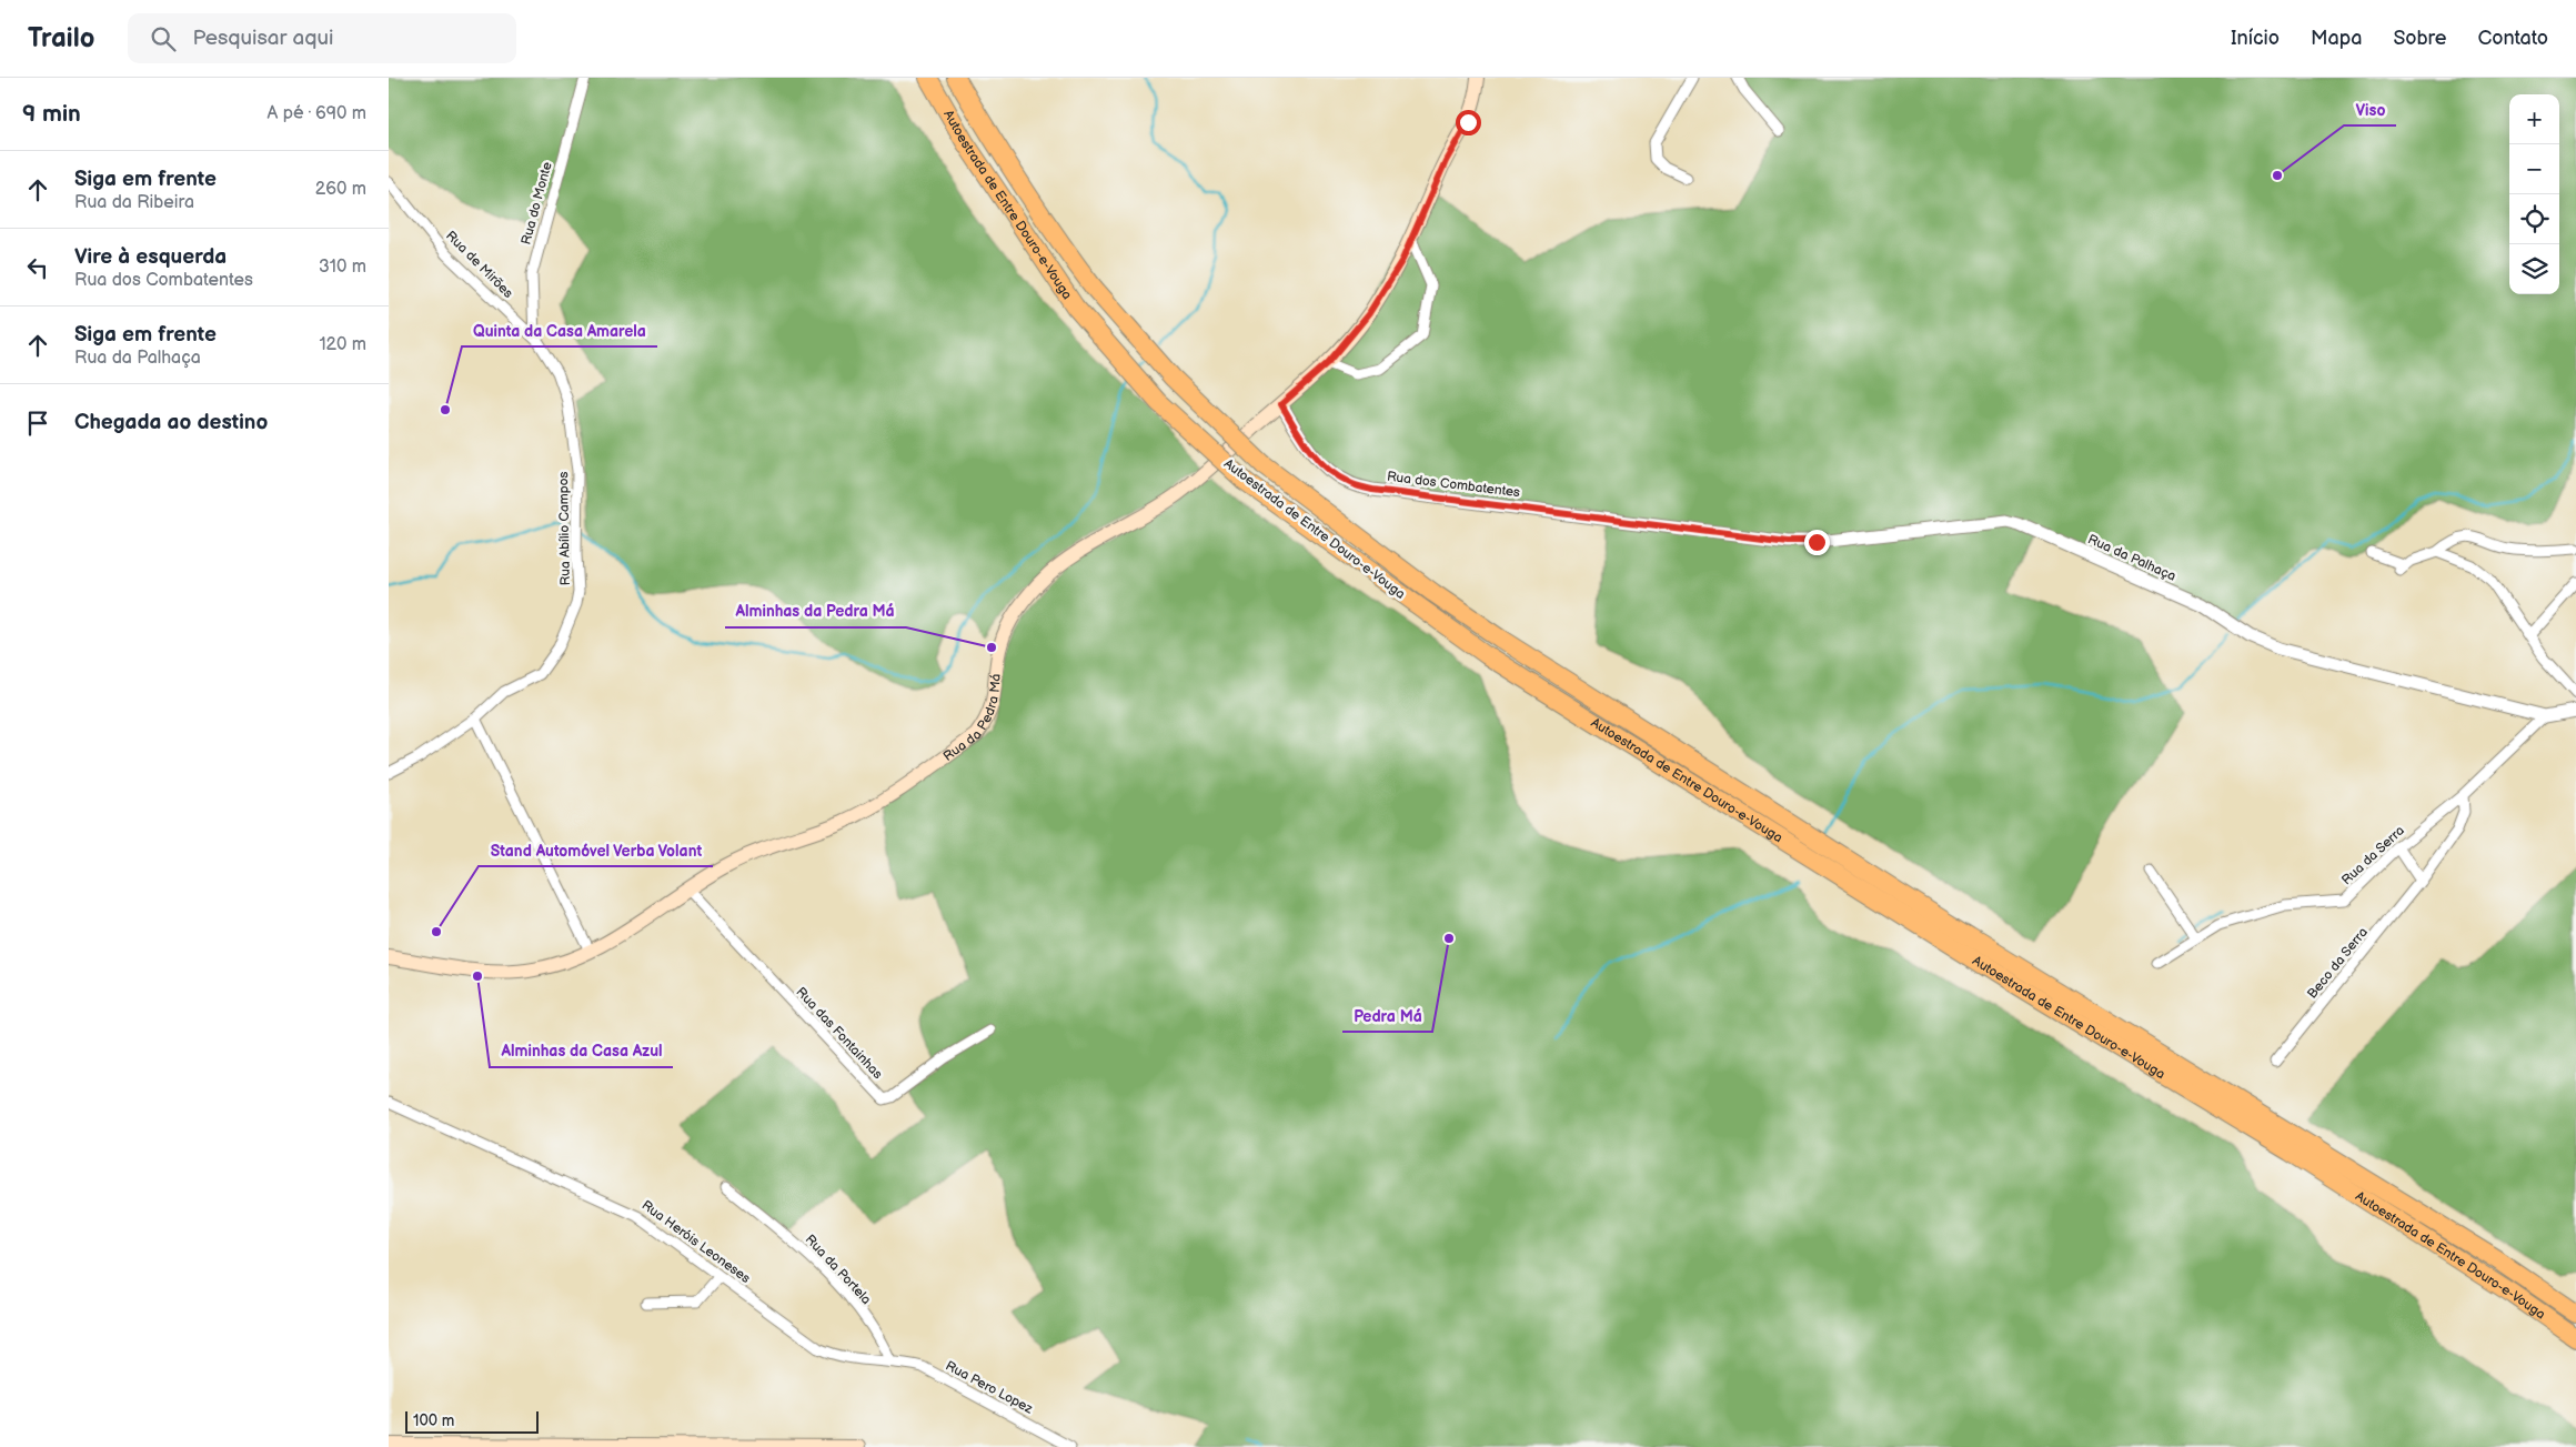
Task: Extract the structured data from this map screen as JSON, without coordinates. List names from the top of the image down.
{
  "streets": {
    "highway": ["Autoestrada de Entre Douro-e-Vouga"],
    "main road": ["Rua da Pedra Má"],
    "street": [
      "Rua do Monte",
      "Rua de Mirões",
      "Rua dos Combatentes",
      "Rua Abílio Campos",
      "Rua da Palhaça",
      "Rua da Serra",
      "Beco da Serra",
      "Rua das Fontainhas",
      "Rua Heróis Leoneses",
      "Rua da Portela",
      "Rua Pero Lopez"
    ]
  },
  "crossings": [
    ["Rua do Monte", "Rua de Mirões"],
    ["Rua do Monte", "Rua Abílio Campos"],
    ["Rua de Mirões", "Rua Abílio Campos"],
    ["Rua dos Combatentes", "Rua da Palhaça"],
    ["Rua dos Combatentes", "Rua da Pedra Má"],
    ["Rua da Palhaça", "Rua da Serra"],
    ["Rua da Pedra Má", "Rua das Fontainhas"],
    ["Rua da Serra", "Beco da Serra"],
    ["Rua Heróis Leoneses", "Rua da Portela"],
    ["Rua Heróis Leoneses", "Rua Pero Lopez"],
    ["Rua da Portela", "Rua Pero Lopez"]
  ],
  "places": [
    "Viso",
    "Quinta da Casa Amarela",
    "Alminhas da Pedra Má",
    "Stand Automóvel Verba Volant",
    "Pedra Má",
    "Alminhas da Casa Azul"
  ],
  "scale_bar": "100 m",
  "page": {
    "header": "Trailo",
    "search": "Pesquisar aqui",
    "nav": [
      "Início",
      "Mapa",
      "Sobre",
      "Contato"
    ],
    "heading": ["9 min", "A pé · 690 m"],
    "map_buttons": ["+", "−"],
    "list": [
      ["Siga em frente", "Rua da Ribeira", "260 m"],
      ["Vire à esquerda", "Rua dos Combatentes", "310 m"],
      ["Siga em frente", "Rua da Palhaça", "120 m"],
      "Chegada ao destino"
    ],
    "scale": "100 m"
  }
}
